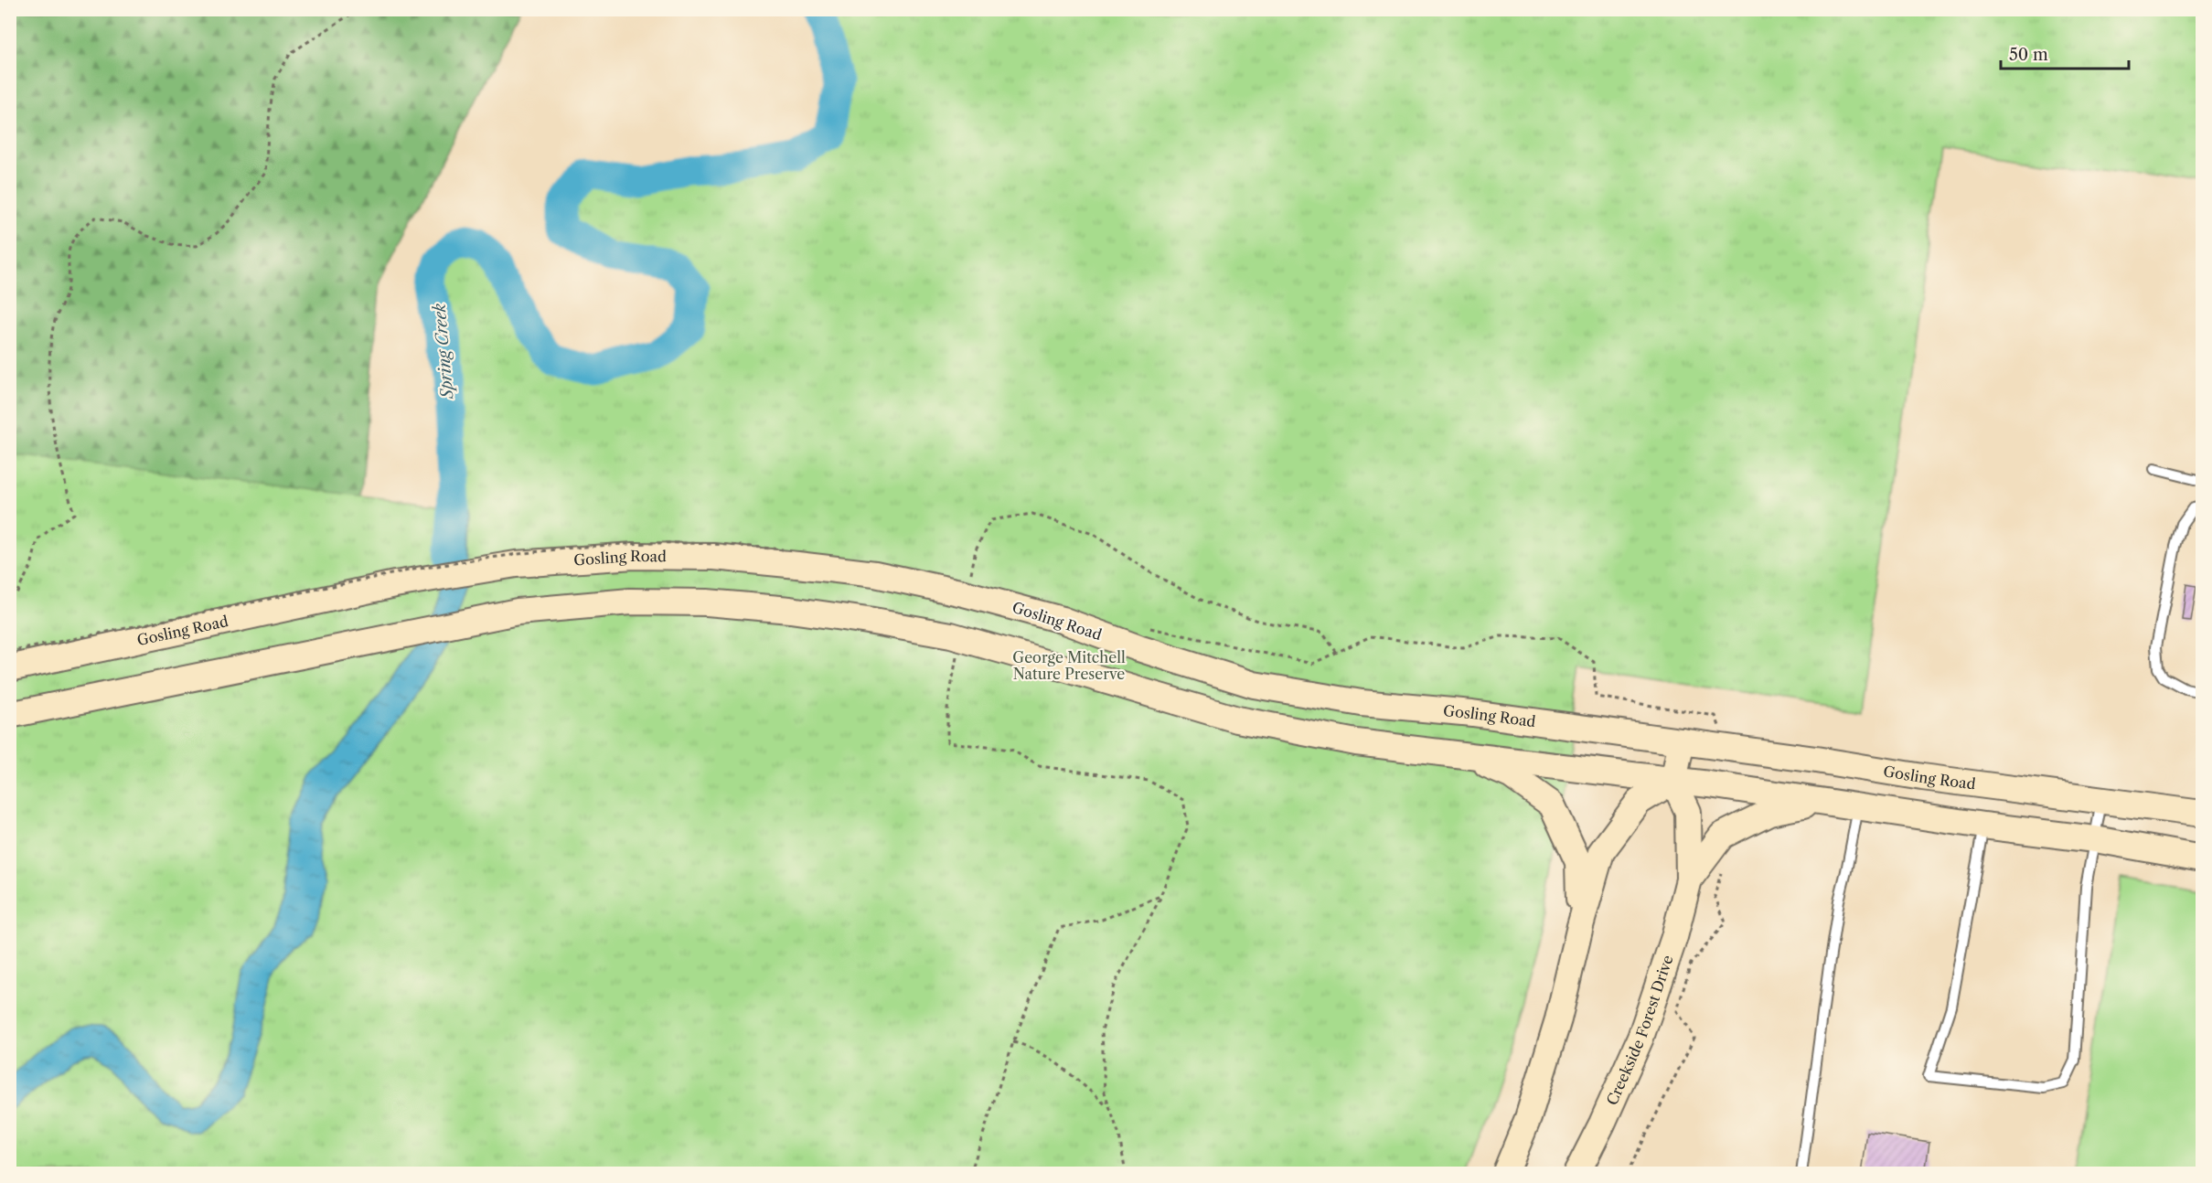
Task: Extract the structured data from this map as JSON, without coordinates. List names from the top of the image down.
{
  "streets": {
    "main road": ["Gosling Road", "Creekside Forest Drive"]
  },
  "water": ["Spring Creek"],
  "parks": ["George Mitchell Nature Preserve"],
  "scale_bar": "50 m"
}
